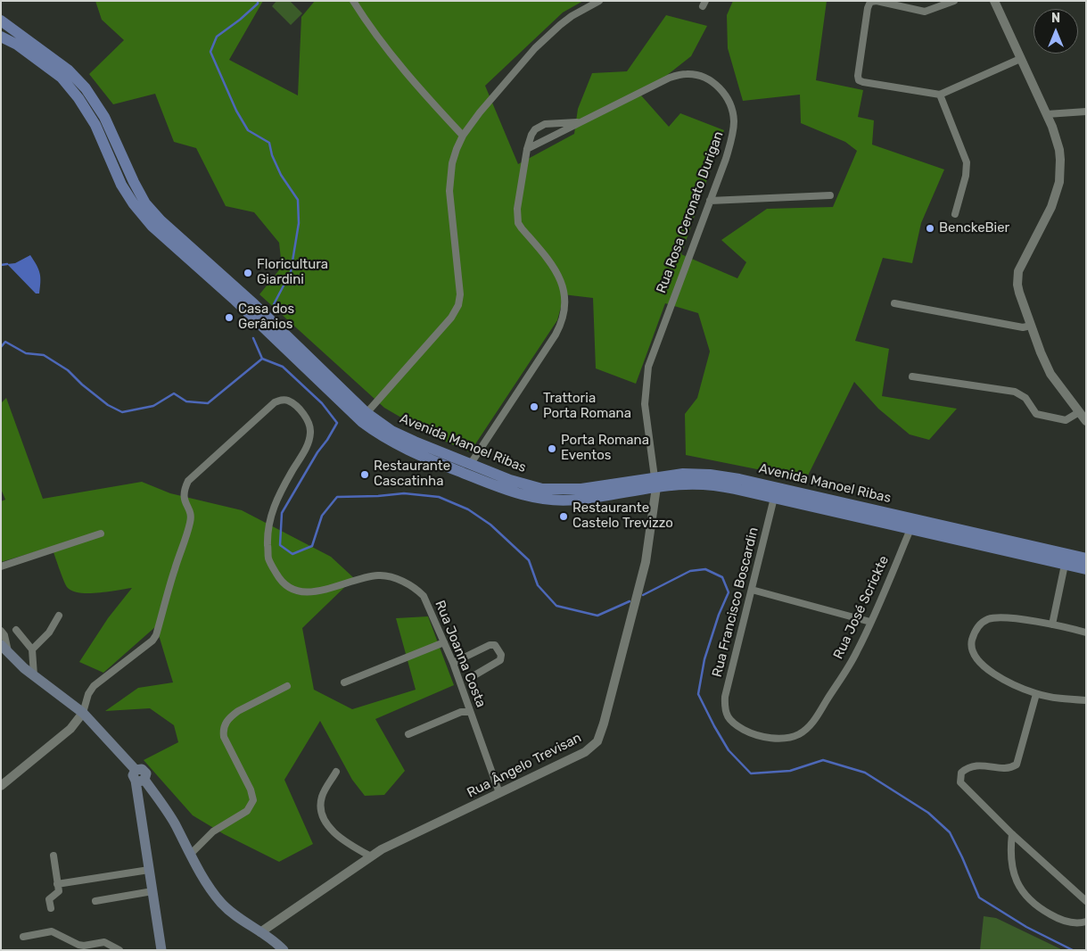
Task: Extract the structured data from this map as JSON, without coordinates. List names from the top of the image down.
{
  "streets": {
    "main road": ["Avenida Manoel Ribas"],
    "street": [
      "Rua Rosa Ceronato Durigan",
      "Rua Francisco Boscardin",
      "Rua José Scrickte",
      "Rua Joanna Costa",
      "Rua Ângelo Trevisan"
    ]
  },
  "crossings": [
    ["Rua Rosa Ceronato Durigan", "Avenida Manoel Ribas"],
    ["Rua Rosa Ceronato Durigan", "Rua Ângelo Trevisan"],
    ["Avenida Manoel Ribas", "Rua Francisco Boscardin"],
    ["Avenida Manoel Ribas", "Rua José Scrickte"],
    ["Avenida Manoel Ribas", "Rua Ângelo Trevisan"],
    ["Rua Francisco Boscardin", "Rua José Scrickte"],
    ["Rua Joanna Costa", "Rua Ângelo Trevisan"]
  ],
  "places": [
    "BenckeBier",
    "Floricultura Giardini",
    "Casa dos Gerânios",
    "Trattoria Porta Romana",
    "Porta Romana Eventos",
    "Restaurante Cascatinha",
    "Restaurante Castelo Trevizzo"
  ],
  "north": "top"
}
